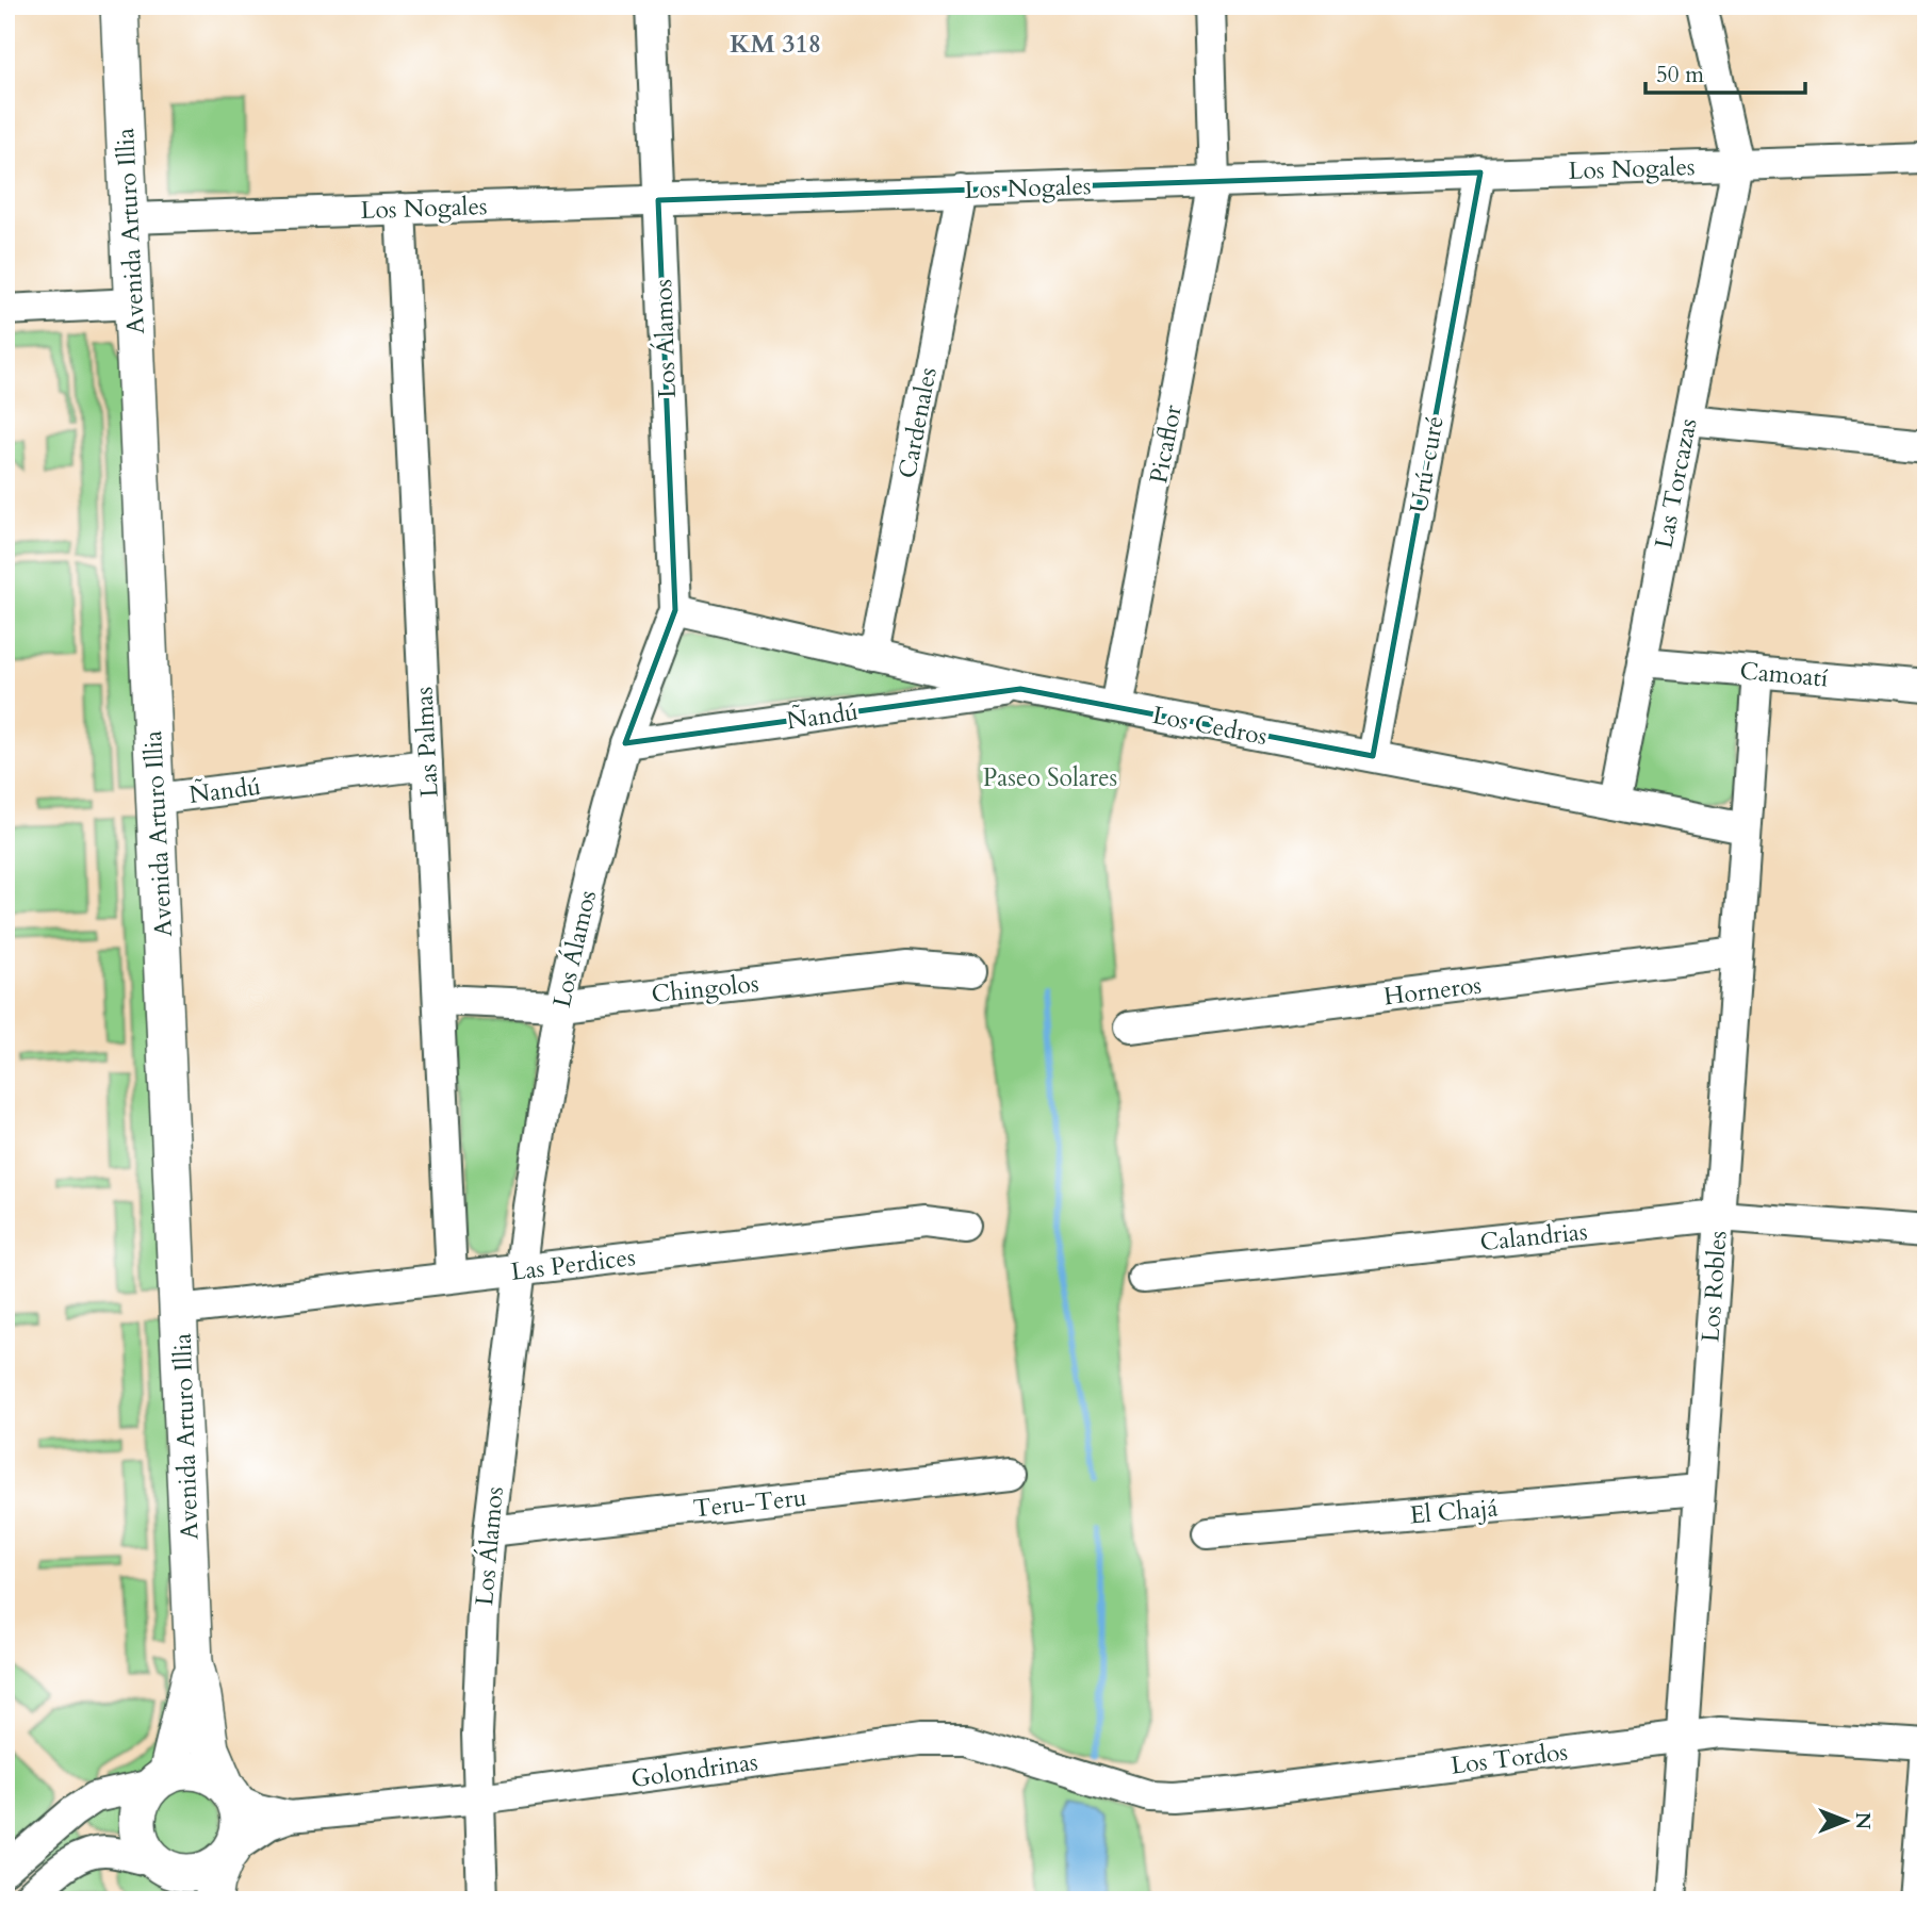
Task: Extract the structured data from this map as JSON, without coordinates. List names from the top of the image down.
{
  "streets": {
    "main road": ["Avenida Arturo Illia"],
    "street": [
      "Los Nogales",
      "Los Álamos",
      "Cardenales",
      "Picaflor",
      "Urú-curé",
      "Las Torcazas",
      "Camoatí",
      "Ñandú",
      "Los Cedros",
      "Las Palmas",
      "Chingolos",
      "Horneros",
      "Calandrias",
      "Las Perdices",
      "Los Robles",
      "Teru-Teru",
      "El Chajá",
      "Los Tordos",
      "Golondrinas"
    ]
  },
  "crossings": [
    ["Los Nogales", "Avenida Arturo Illia"],
    ["Los Nogales", "Los Álamos"],
    ["Los Nogales", "Cardenales"],
    ["Los Nogales", "Picaflor"],
    ["Los Nogales", "Urú-curé"],
    ["Los Nogales", "Las Torcazas"],
    ["Los Nogales", "Las Palmas"],
    ["Avenida Arturo Illia", "Ñandú"],
    ["Avenida Arturo Illia", "Las Perdices"],
    ["Avenida Arturo Illia", "Golondrinas"],
    ["Los Álamos", "Ñandú"],
    ["Los Álamos", "Los Cedros"],
    ["Los Álamos", "Chingolos"],
    ["Los Álamos", "Las Perdices"],
    ["Los Álamos", "Teru-Teru"],
    ["Los Álamos", "Golondrinas"],
    ["Cardenales", "Los Cedros"],
    ["Picaflor", "Los Cedros"],
    ["Urú-curé", "Los Cedros"],
    ["Las Torcazas", "Camoatí"],
    ["Las Torcazas", "Los Cedros"],
    ["Camoatí", "Los Robles"],
    ["Ñandú", "Los Cedros"],
    ["Ñandú", "Las Palmas"],
    ["Los Cedros", "Los Robles"],
    ["Las Palmas", "Chingolos"],
    ["Las Palmas", "Las Perdices"],
    ["Horneros", "Los Robles"],
    ["Calandrias", "Los Robles"],
    ["Los Robles", "El Chajá"],
    ["Los Robles", "Los Tordos"],
    ["Los Tordos", "Golondrinas"]
  ],
  "districts": ["KM 318"],
  "parks": ["Paseo Solares"],
  "scale_bar": "50 m",
  "north": "right"
}
